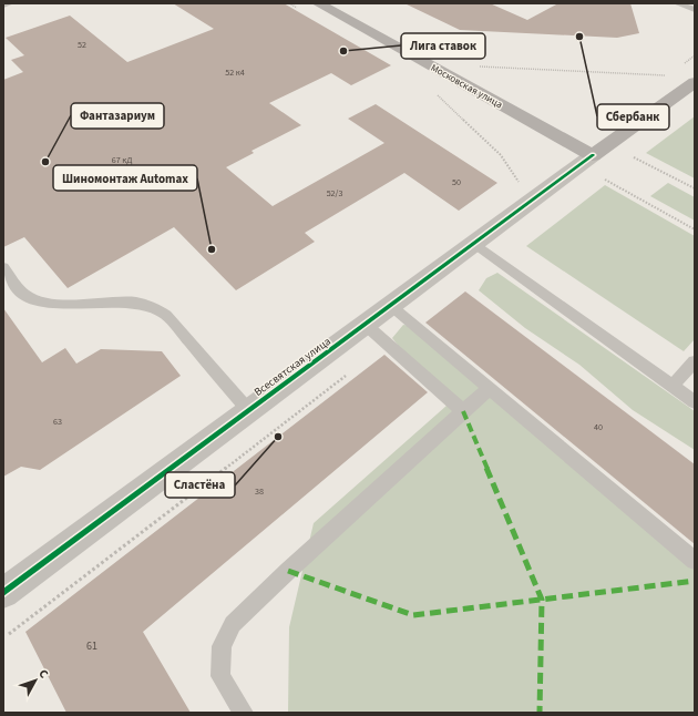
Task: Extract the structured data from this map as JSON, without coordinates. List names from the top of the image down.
{
  "streets": {
    "main road": ["Московская улица", "Всесвятская улица"]
  },
  "crossings": [
    ["Московская улица", "Всесвятская улица"]
  ],
  "places": [
    "Сбербанк",
    "Лига ставок",
    "Фантазариум",
    "Шиномонтаж Automax",
    "Сластёна"
  ],
  "house_numbers": [
    "52",
    "52 к4",
    "67 кД",
    "50",
    "52/3",
    "63",
    "40",
    "38",
    "61"
  ],
  "north": "top right"
}
